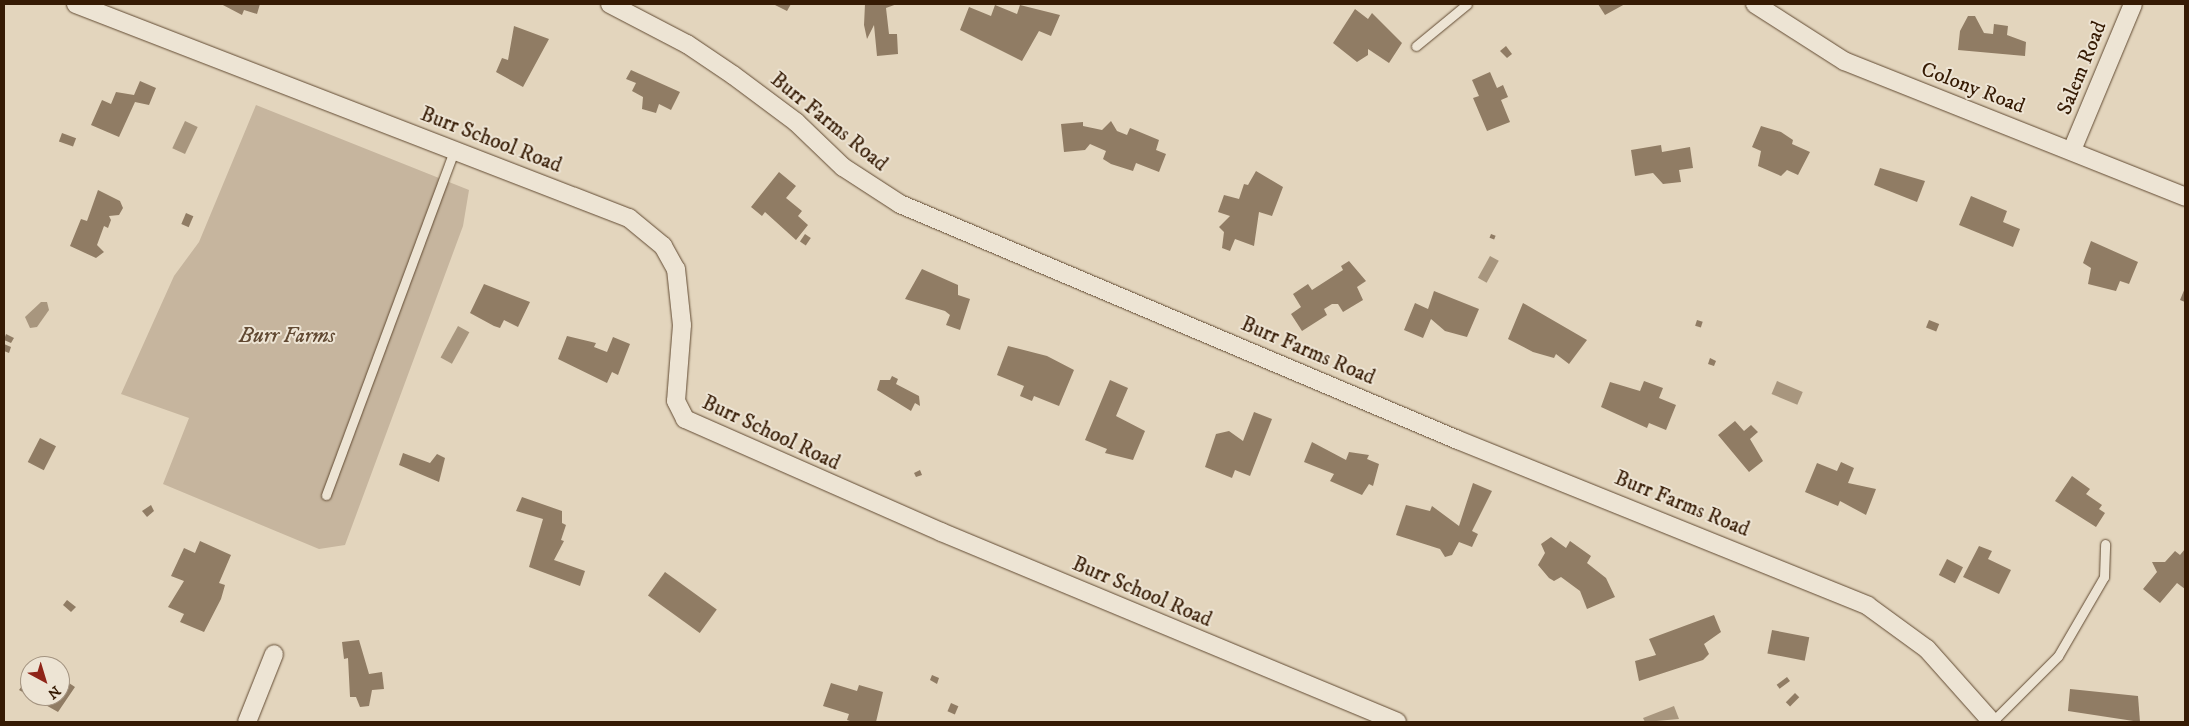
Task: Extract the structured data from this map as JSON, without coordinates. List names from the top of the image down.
{
  "streets": {
    "street": [
      "Salem Road",
      "Colony Road",
      "Burr Farms Road",
      "Burr School Road"
    ]
  },
  "crossings": [
    ["Salem Road", "Colony Road"]
  ],
  "parks": ["Burr Farms"],
  "north": "bottom right"
}
